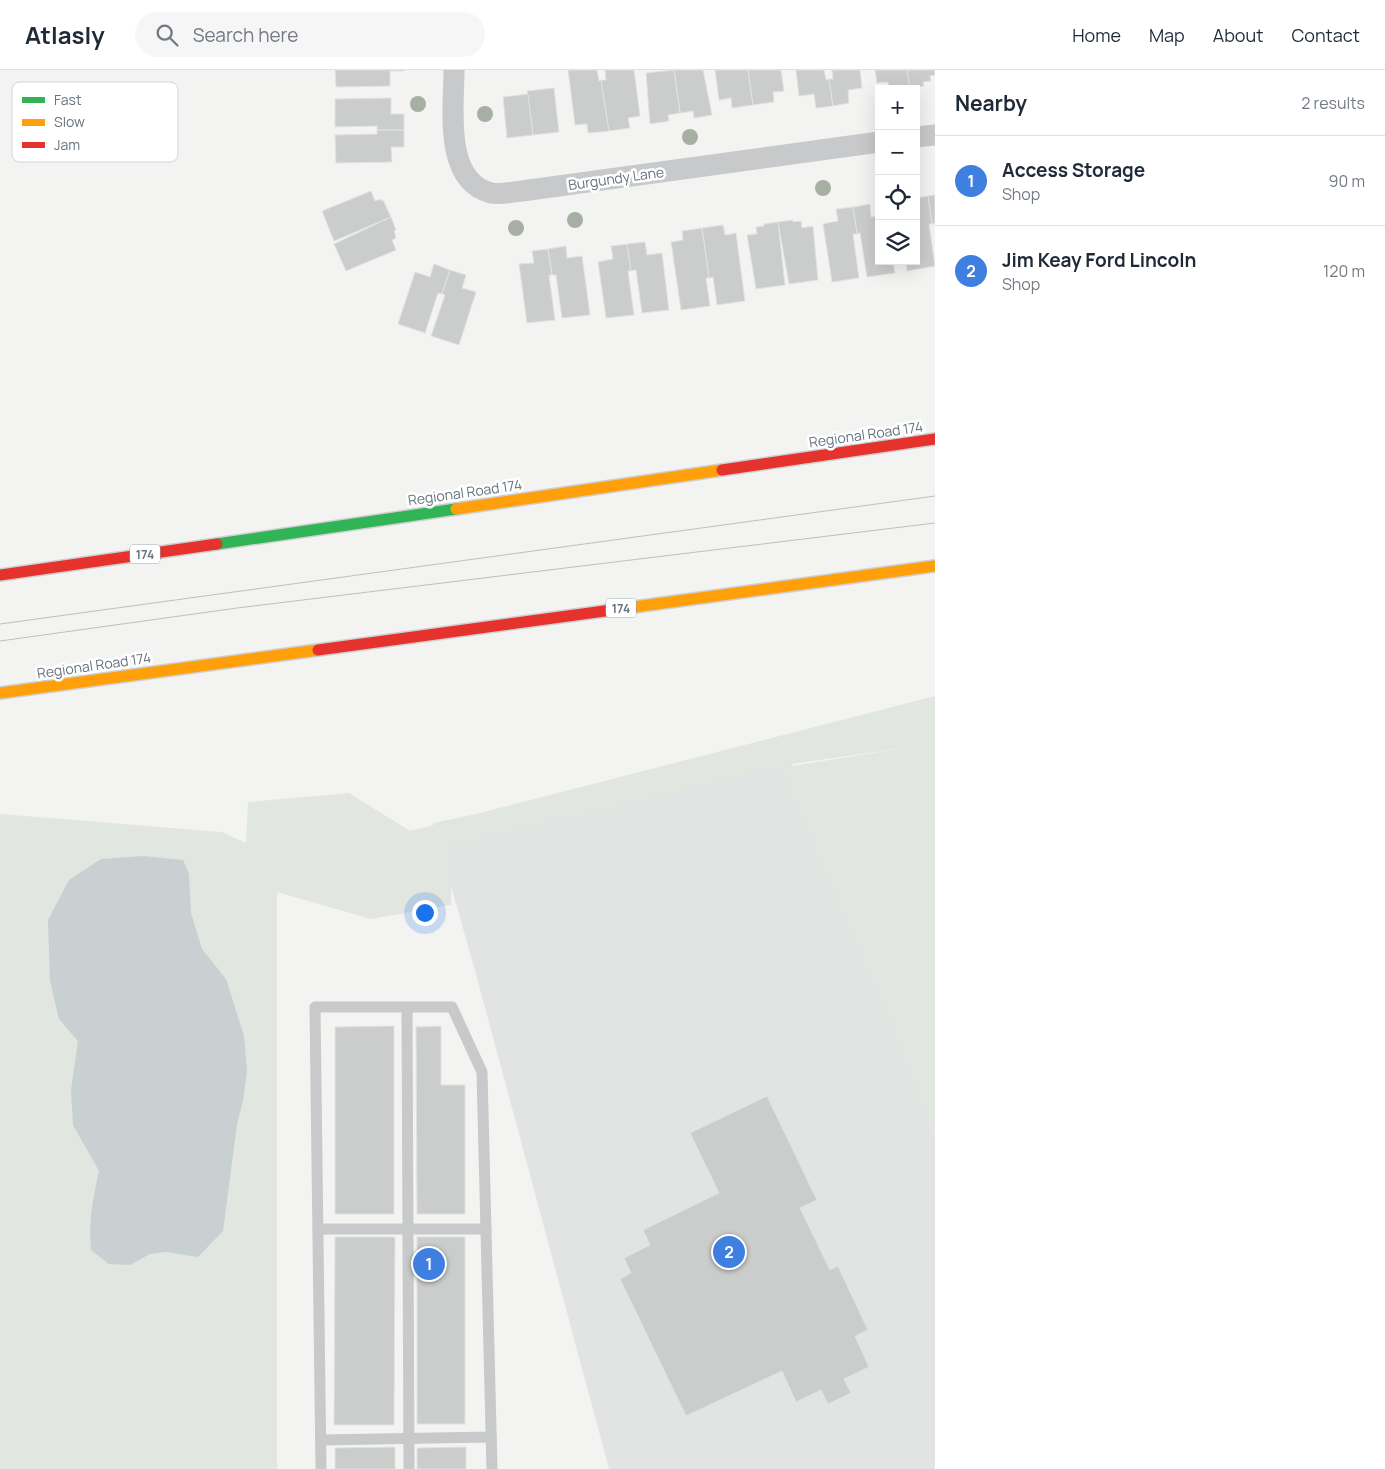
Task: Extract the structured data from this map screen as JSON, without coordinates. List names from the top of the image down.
{
  "streets": {
    "highway": ["Regional Road 174", "174"],
    "street": ["Burgundy Lane"]
  },
  "legend": ["Fast", "Slow", "Jam"],
  "page": {
    "header": "Atlasly",
    "search": "Search here",
    "nav": [
      "Home",
      "Map",
      "About",
      "Contact"
    ],
    "heading": ["Nearby", "2 results"],
    "map_buttons": ["+", "−"],
    "list": [
      {
        "mark": "1",
        "name": "Access Storage",
        "note": "Shop",
        "value": "90 m"
      },
      {
        "mark": "2",
        "name": "Jim Keay Ford Lincoln",
        "note": "Shop",
        "value": "120 m"
      }
    ],
    "pins": ["2", "1"]
  }
}
